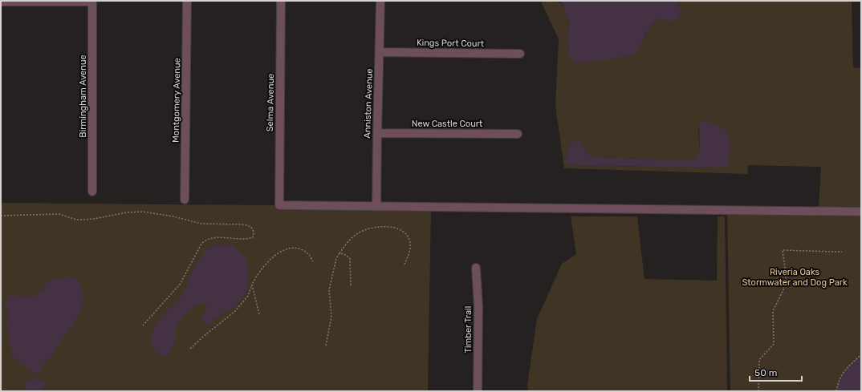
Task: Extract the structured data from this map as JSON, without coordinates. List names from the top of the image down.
{
  "streets": {
    "street": [
      "Kings Port Court",
      "Birmingham Avenue",
      "Montgomery Avenue",
      "Selma Avenue",
      "Anniston Avenue",
      "New Castle Court",
      "Timber Trail"
    ]
  },
  "crossings": [
    ["Kings Port Court", "Anniston Avenue"],
    ["Selma Avenue", "Anniston Avenue"],
    ["Anniston Avenue", "New Castle Court"]
  ],
  "parks": ["Riveria Oaks Stormwater and Dog Park"],
  "scale_bar": "50 m"
}
